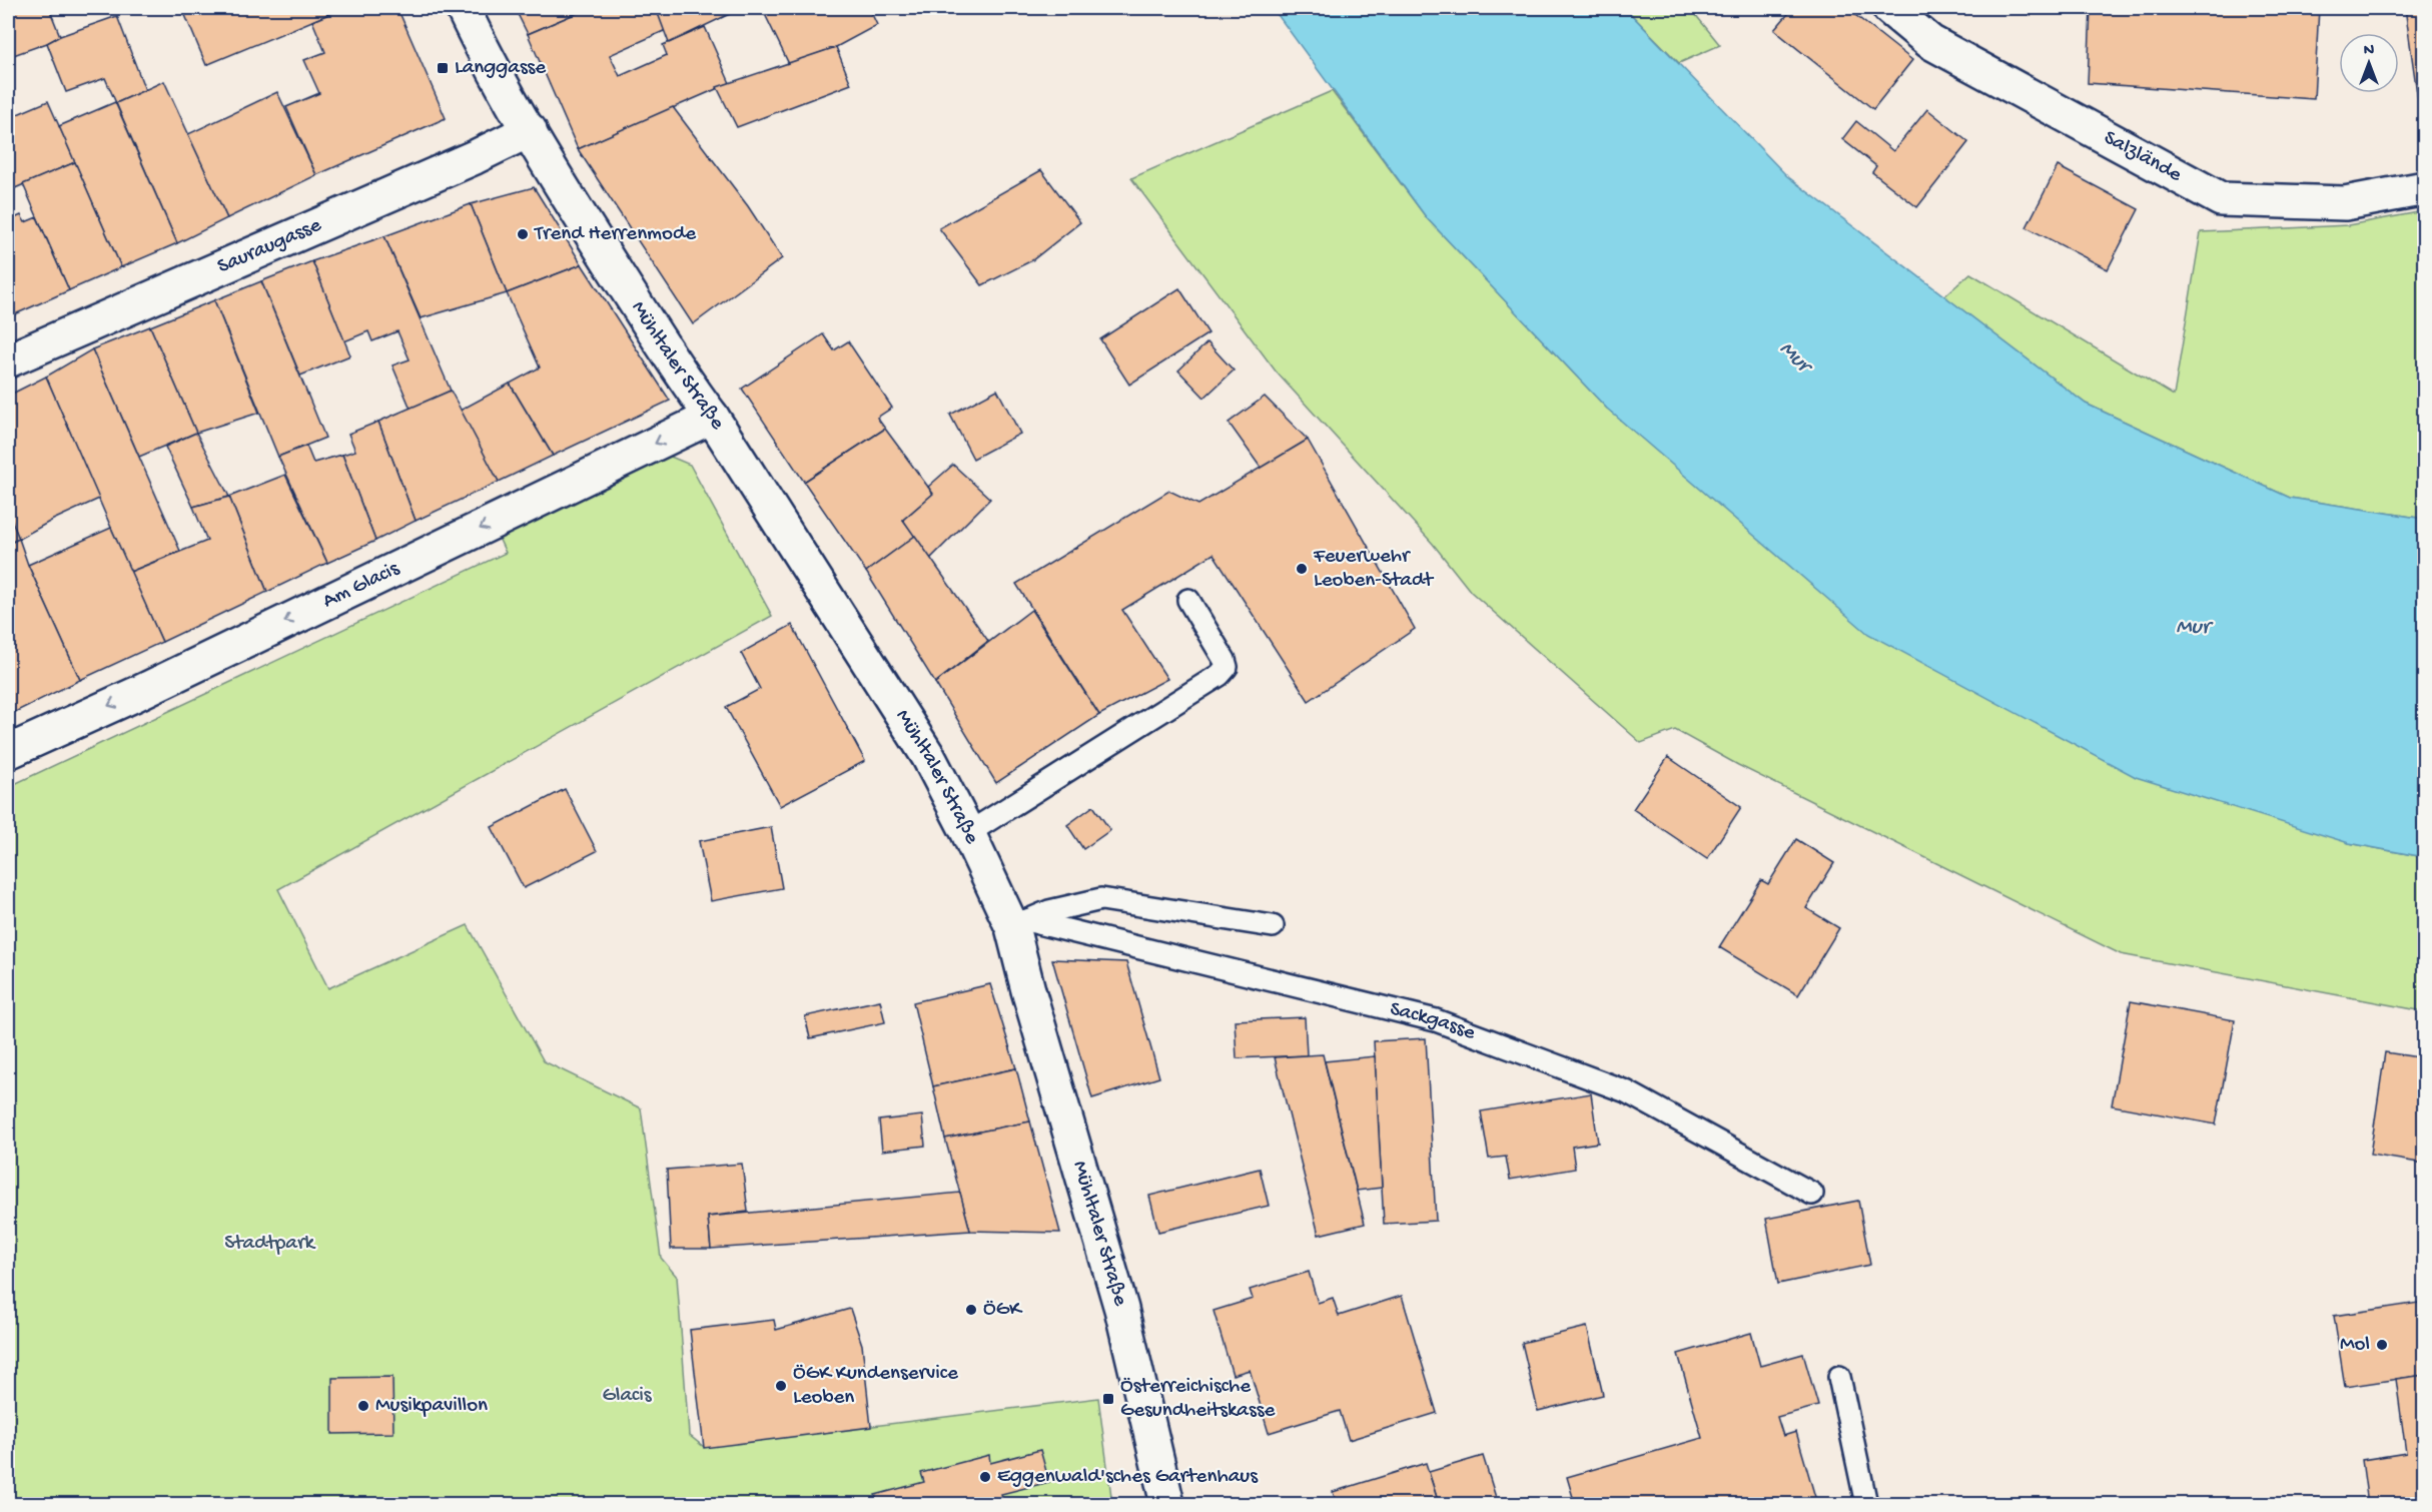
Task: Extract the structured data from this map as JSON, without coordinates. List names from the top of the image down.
{
  "streets": {
    "street": [
      "Salzlände",
      "Sauraugasse",
      "Mühltaler Straße",
      "Am Glacis"
    ],
    "lane": ["Sackgasse"]
  },
  "crossings": [
    ["Sauraugasse", "Mühltaler Straße"],
    ["Mühltaler Straße", "Am Glacis"],
    ["Mühltaler Straße", "Sackgasse"]
  ],
  "one_way": ["Am Glacis"],
  "water": ["Mur"],
  "parks": ["Stadtpark", "Glacis"],
  "places": {
    "transit": ["Langgasse", "Österreichische Gesundheitskasse"],
    "other": [
      "Trend Herrenmode",
      "Feuerwehr Leoben-Stadt",
      "ÖGK",
      "Mol",
      "ÖGK Kundenservice Leoben",
      "Musikpavillon",
      "Eggenwald'sches Gartenhaus"
    ]
  },
  "north": "top"
}
